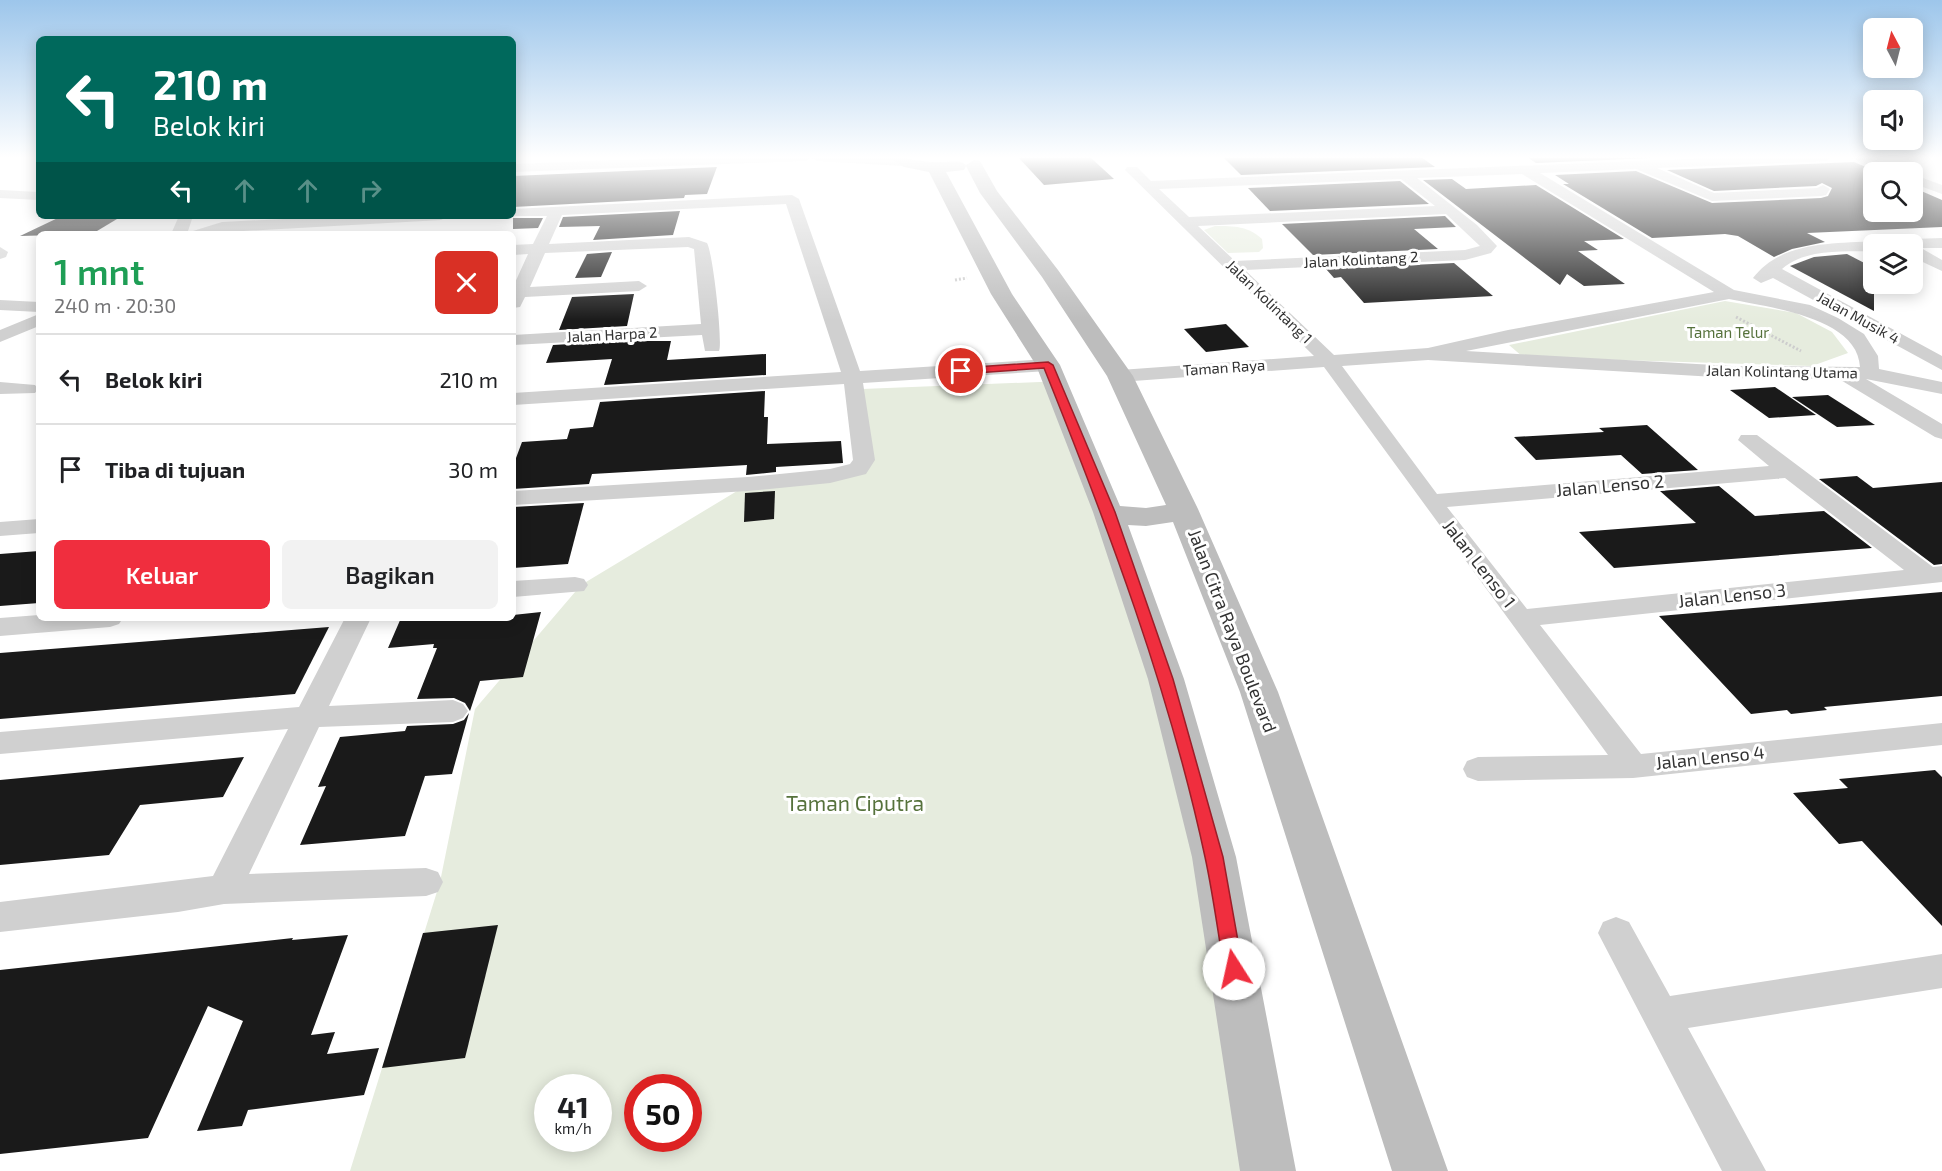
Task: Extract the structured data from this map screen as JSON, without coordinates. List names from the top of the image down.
{
  "streets": {
    "main road": ["Jalan Citra Raya Boulevard"],
    "street": [
      "Jalan Kolintang 2",
      "Jalan Kolintang 1",
      "Jalan Musik 4",
      "Jalan Harpa 2",
      "Taman Raya",
      "Jalan Kolintang Utama",
      "Jalan Lenso 2",
      "Jalan Lenso 1",
      "Jalan Lenso 3",
      "Jalan Lenso 4"
    ]
  },
  "crossings": [
    ["Jalan Kolintang 2", "Jalan Kolintang 1"],
    ["Jalan Kolintang 1", "Taman Raya"],
    ["Jalan Kolintang 1", "Jalan Kolintang Utama"],
    ["Jalan Kolintang 1", "Jalan Lenso 1"],
    ["Taman Raya", "Jalan Kolintang Utama"],
    ["Taman Raya", "Jalan Lenso 1"],
    ["Taman Raya", "Jalan Citra Raya Boulevard"],
    ["Jalan Kolintang Utama", "Jalan Lenso 1"],
    ["Jalan Lenso 2", "Jalan Lenso 1"],
    ["Jalan Lenso 1", "Jalan Lenso 3"],
    ["Jalan Lenso 1", "Jalan Lenso 4"]
  ],
  "parks": ["Taman Telur", "Taman Ciputra"],
  "north": "top",
  "page": {
    "turn": ["210 m", "Belok kiri"],
    "heading": ["1 mnt", "240 m · 20:30"],
    "list": [
      {
        "name": "Belok kiri",
        "value": "210 m"
      },
      {
        "name": "Tiba di tujuan",
        "value": "30 m"
      }
    ],
    "buttons": ["Keluar", "Bagikan"],
    "speed": "41 km/h",
    "limit": "50"
  }
}
